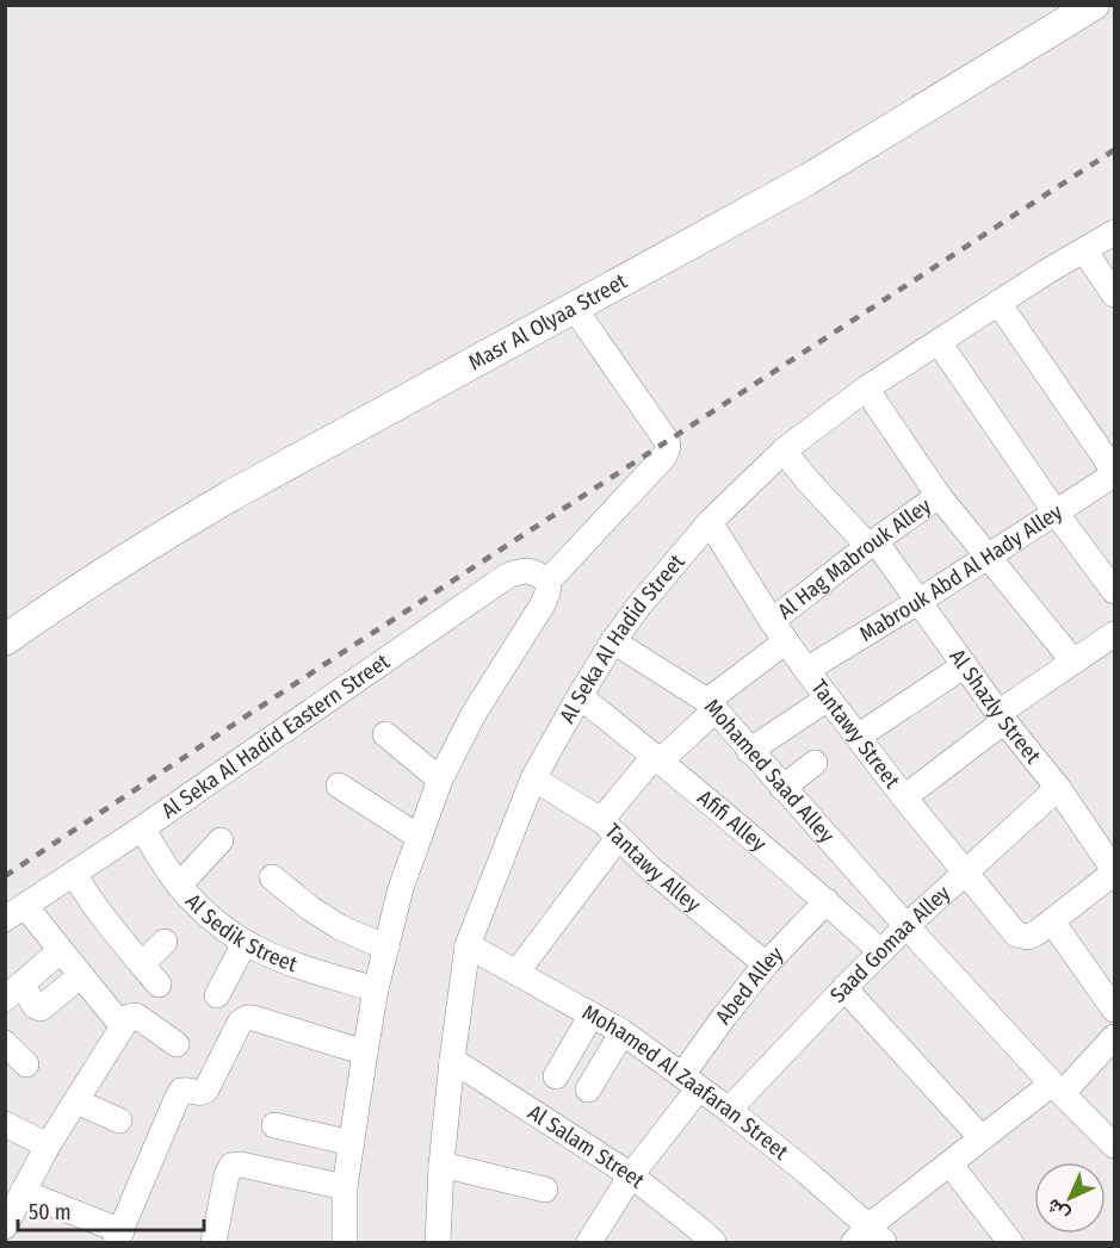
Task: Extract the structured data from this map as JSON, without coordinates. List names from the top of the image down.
{
  "streets": {
    "street": [
      "Masr Al Olyaa Street",
      "Al Hag Mabrouk Alley",
      "Mabrouk Abd Al Hady Alley",
      "Al Seka Al Hadid Street",
      "Al Shazly Street",
      "Tantawy Street",
      "Al Seka Al Hadid Eastern Street",
      "Mohamed Saad Alley",
      "Afifi Alley",
      "Tantawy Alley",
      "Al Sedik Street",
      "Saad Gomaa Alley",
      "Abed Alley",
      "Mohamed Al Zaafaran Street",
      "Al Salam Street"
    ]
  },
  "crossings": [
    ["Al Hag Mabrouk Alley", "Al Shazly Street"],
    ["Al Hag Mabrouk Alley", "Tantawy Street"],
    ["Al Hag Mabrouk Alley", "Mohamed Saad Alley"],
    ["Al Hag Mabrouk Alley", "Afifi Alley"],
    ["Al Hag Mabrouk Alley", "Tantawy Alley"],
    ["Al Hag Mabrouk Alley", "Mohamed Al Zaafaran Street"],
    ["Mabrouk Abd Al Hady Alley", "Al Shazly Street"],
    ["Mabrouk Abd Al Hady Alley", "Tantawy Street"],
    ["Al Seka Al Hadid Street", "Al Shazly Street"],
    ["Al Seka Al Hadid Street", "Tantawy Street"],
    ["Al Seka Al Hadid Street", "Mohamed Saad Alley"],
    ["Al Seka Al Hadid Street", "Afifi Alley"],
    ["Al Seka Al Hadid Street", "Tantawy Alley"],
    ["Al Seka Al Hadid Street", "Mohamed Al Zaafaran Street"],
    ["Al Seka Al Hadid Street", "Al Salam Street"],
    ["Al Shazly Street", "Saad Gomaa Alley"],
    ["Tantawy Street", "Saad Gomaa Alley"],
    ["Al Seka Al Hadid Eastern Street", "Al Sedik Street"],
    ["Mohamed Saad Alley", "Saad Gomaa Alley"],
    ["Afifi Alley", "Saad Gomaa Alley"],
    ["Afifi Alley", "Abed Alley"],
    ["Tantawy Alley", "Abed Alley"],
    ["Saad Gomaa Alley", "Mohamed Al Zaafaran Street"],
    ["Abed Alley", "Mohamed Al Zaafaran Street"],
    ["Abed Alley", "Al Salam Street"]
  ],
  "scale_bar": "50 m",
  "north": "bottom left"
}
